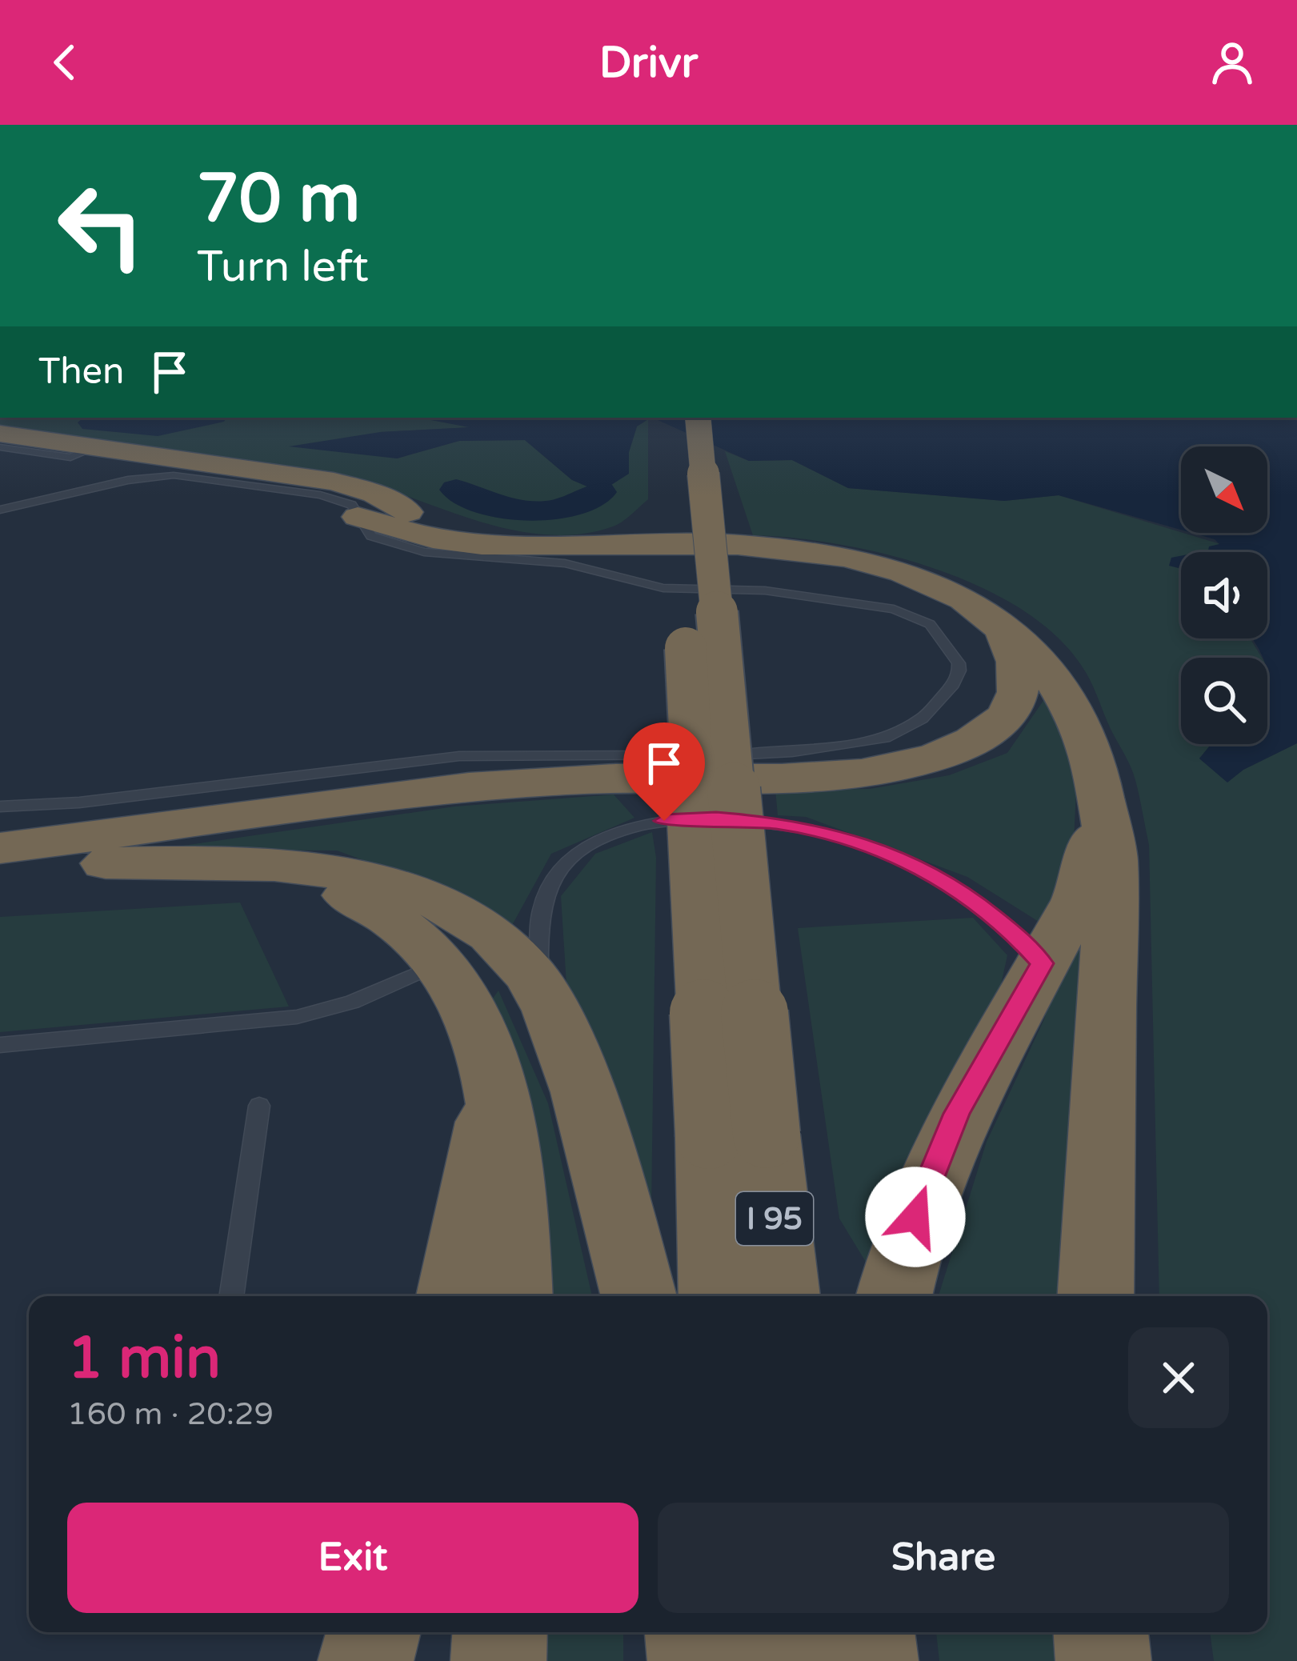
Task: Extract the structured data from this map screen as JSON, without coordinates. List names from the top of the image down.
{
  "streets": {
    "highway": ["I 95"]
  },
  "north": "bottom right",
  "page": {
    "header": "Drivr",
    "turn": ["70 m", "Turn left"],
    "then": "Then",
    "heading": ["1 min", "160 m · 20:29"],
    "buttons": ["Exit", "Share"]
  }
}
